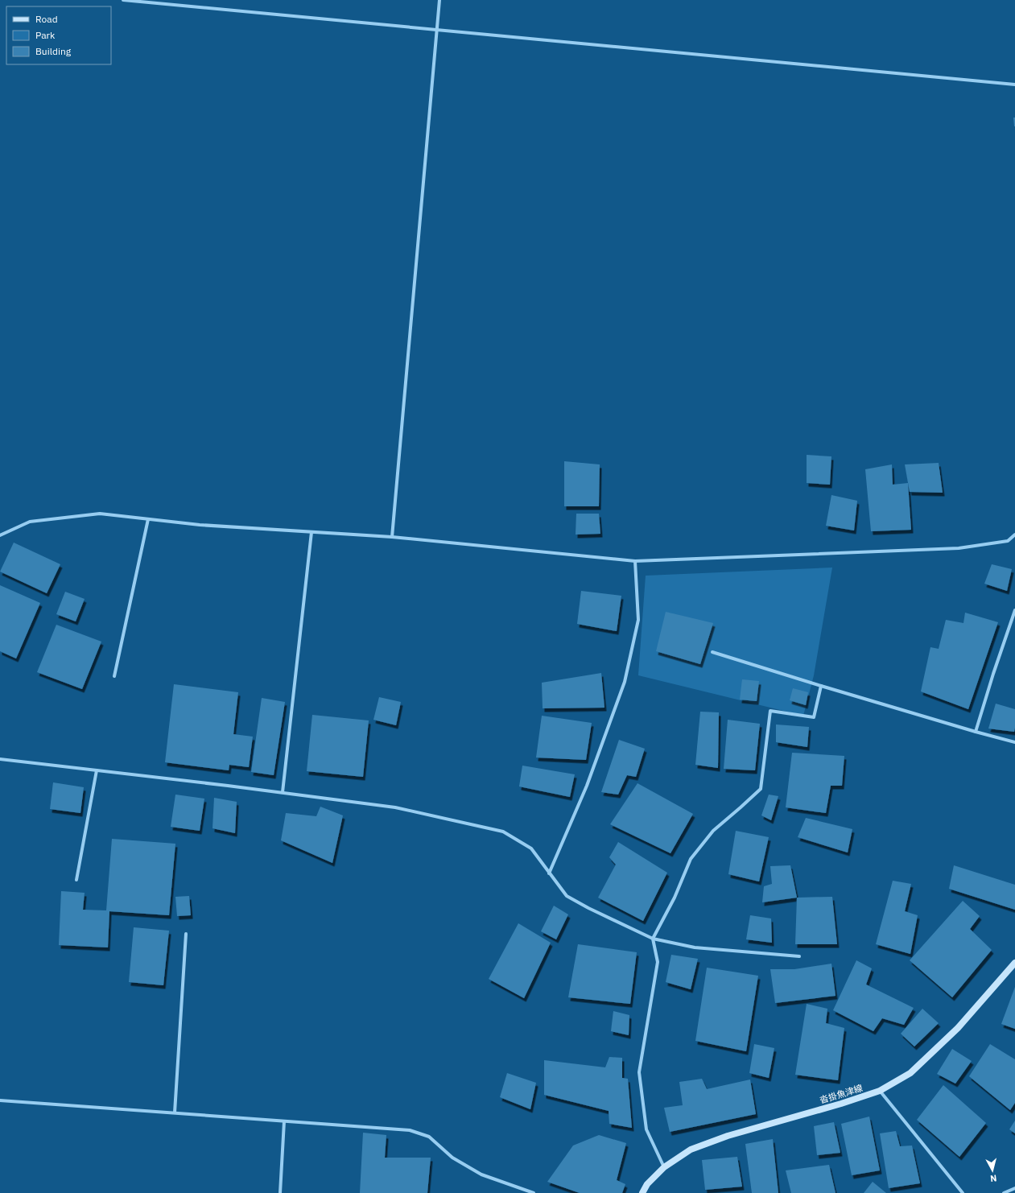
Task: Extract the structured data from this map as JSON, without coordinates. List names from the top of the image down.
{
  "streets": {
    "main road": ["沓掛魚津線"]
  },
  "legend": ["Road", "Park", "Building"],
  "north": "bottom"
}
